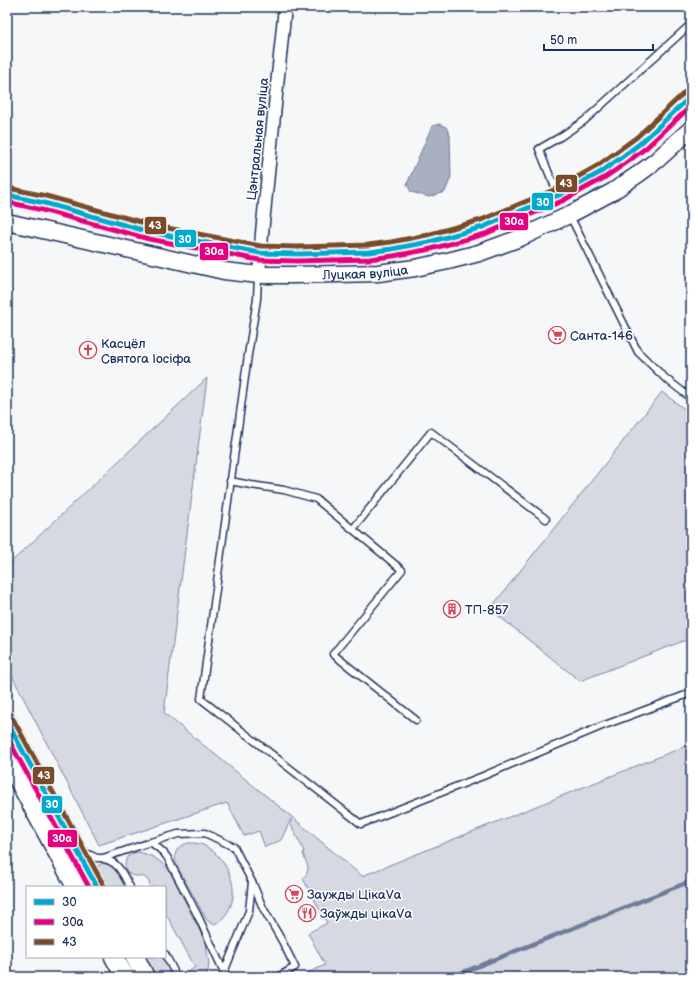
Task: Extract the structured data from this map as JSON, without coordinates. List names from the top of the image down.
{
  "streets": {
    "street": ["Цэнтральная вуліца", "Луцкая вуліца"]
  },
  "crossings": [
    ["Цэнтральная вуліца", "Луцкая вуліца"]
  ],
  "places": {
    "supermarket": ["Санта-146", "Заужды ЦікаVа"],
    "church": ["Касцёл Святога Іосіфа"],
    "building": ["ТП-857"],
    "restaurant": ["Заўжды цікаVа"]
  },
  "lines": ["transit line 43", "transit line 30", "transit line 30а"],
  "legend": ["30", "30а", "43"],
  "scale_bar": "50 m"
}
